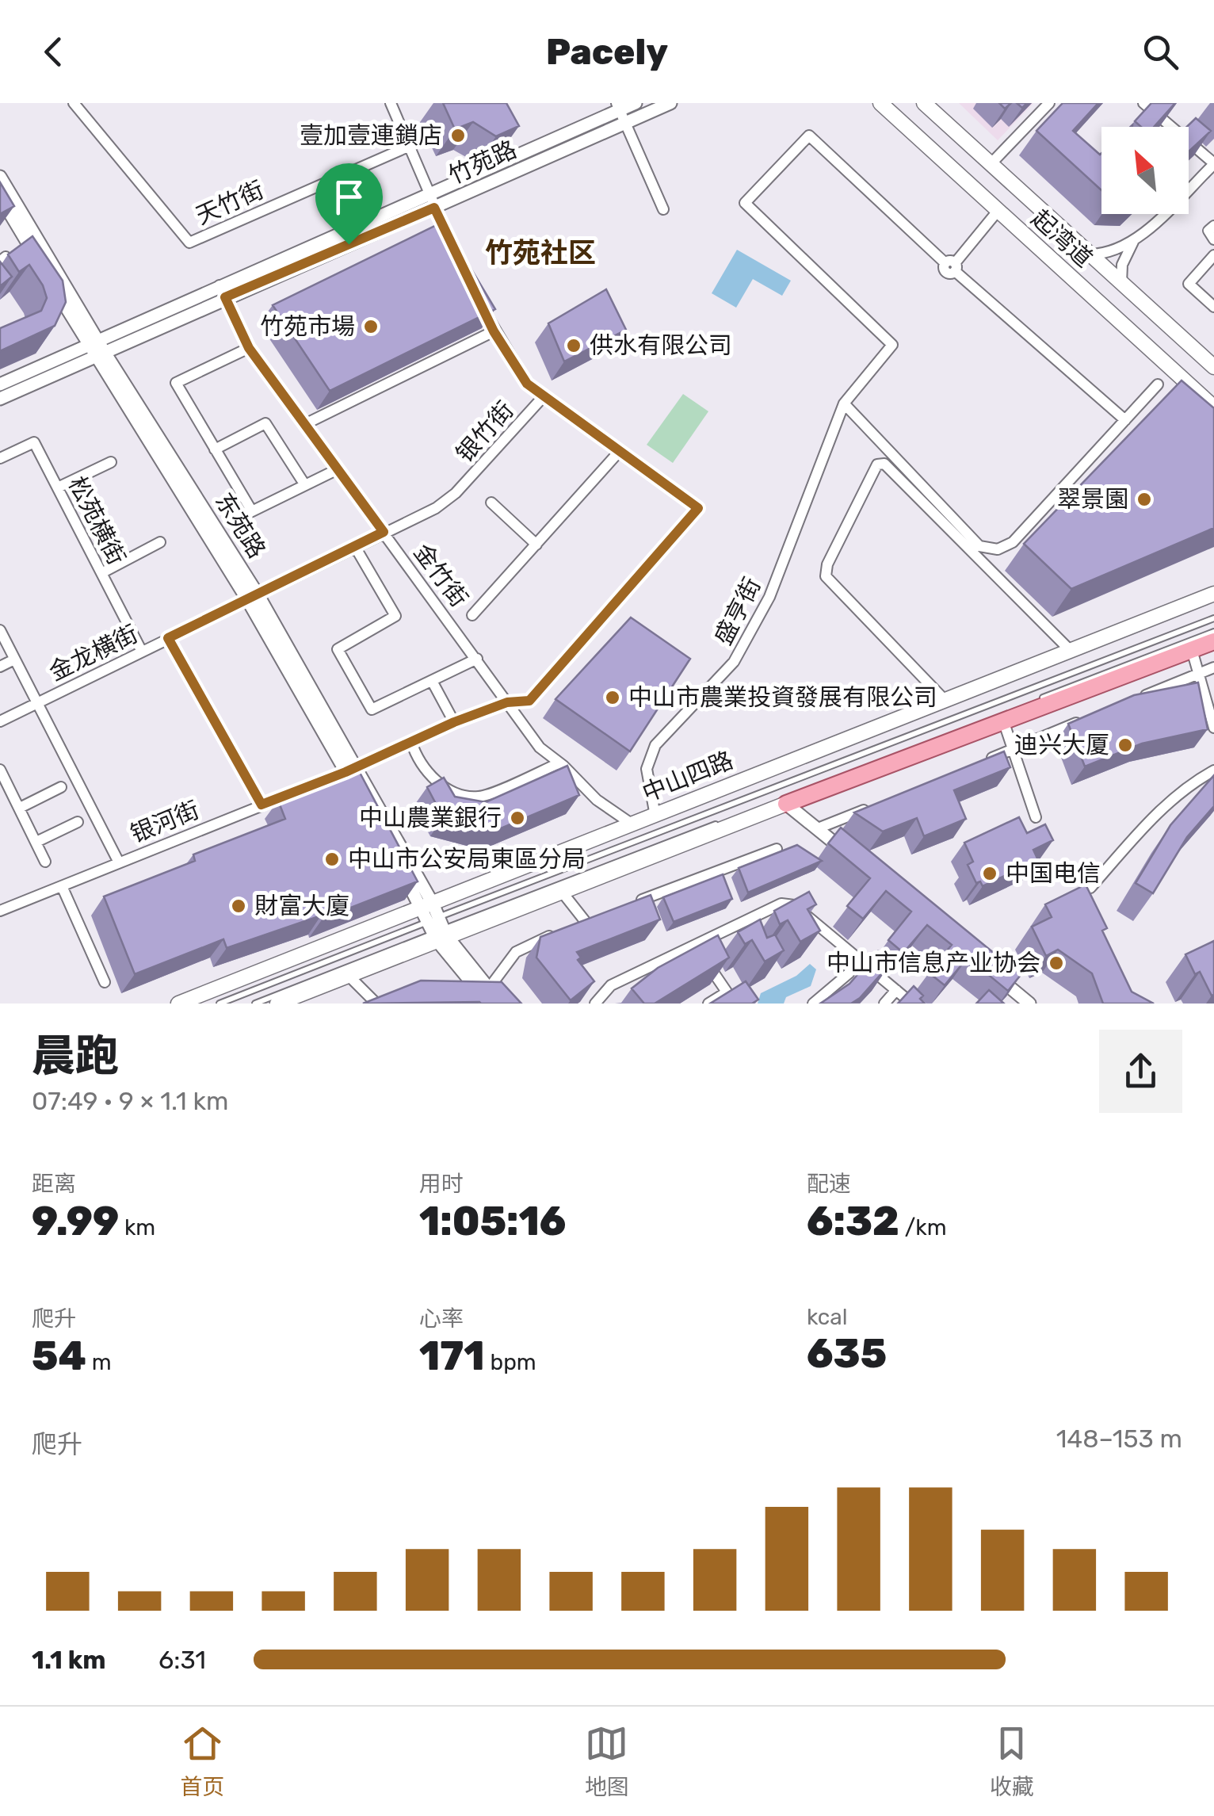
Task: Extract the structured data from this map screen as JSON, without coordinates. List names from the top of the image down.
{
  "streets": {
    "main road": ["起湾道", "中山四路"],
    "street": [
      "竹苑路",
      "天竹街",
      "银竹街",
      "松苑横街",
      "东苑路",
      "金竹街",
      "盛亨街",
      "金龙横街",
      "银河街"
    ]
  },
  "crossings": [
    ["竹苑路", "东苑路"],
    ["竹苑路", "金竹街"],
    ["银竹街", "东苑路"],
    ["银竹街", "金竹街"],
    ["银竹街", "金龙横街"],
    ["松苑横街", "金龙横街"],
    ["东苑路", "金龙横街"],
    ["东苑路", "中山四路"],
    ["东苑路", "银河街"],
    ["金竹街", "中山四路"],
    ["金竹街", "银河街"],
    ["盛亨街", "中山四路"]
  ],
  "districts": ["竹苑社区"],
  "places": [
    "壹加壹連鎖店",
    "竹苑市場",
    "供水有限公司",
    "翠景園",
    "中山市農業投資發展有限公司",
    "迪兴大厦",
    "中山農業銀行",
    "中山市公安局東區分局",
    "中国电信",
    "財富大廈",
    "中山市信息产业协会"
  ],
  "north": "top left",
  "page": {
    "header": "Pacely",
    "heading": ["晨跑", "07:49 · 9 × 1.1 km"],
    "stats": [
      ["距离", "9.99 km"],
      ["用时", "1:05:16"],
      ["配速", "6:32 /km"],
      ["爬升", "54 m"],
      ["心率", "171 bpm"],
      ["kcal", "635"]
    ],
    "chart": ["爬升", "148–153 m"],
    "list": [
      {
        "name": "1.1 km",
        "note": "6:31"
      }
    ],
    "tabs": ["首页", "地图", "收藏"]
  }
}
